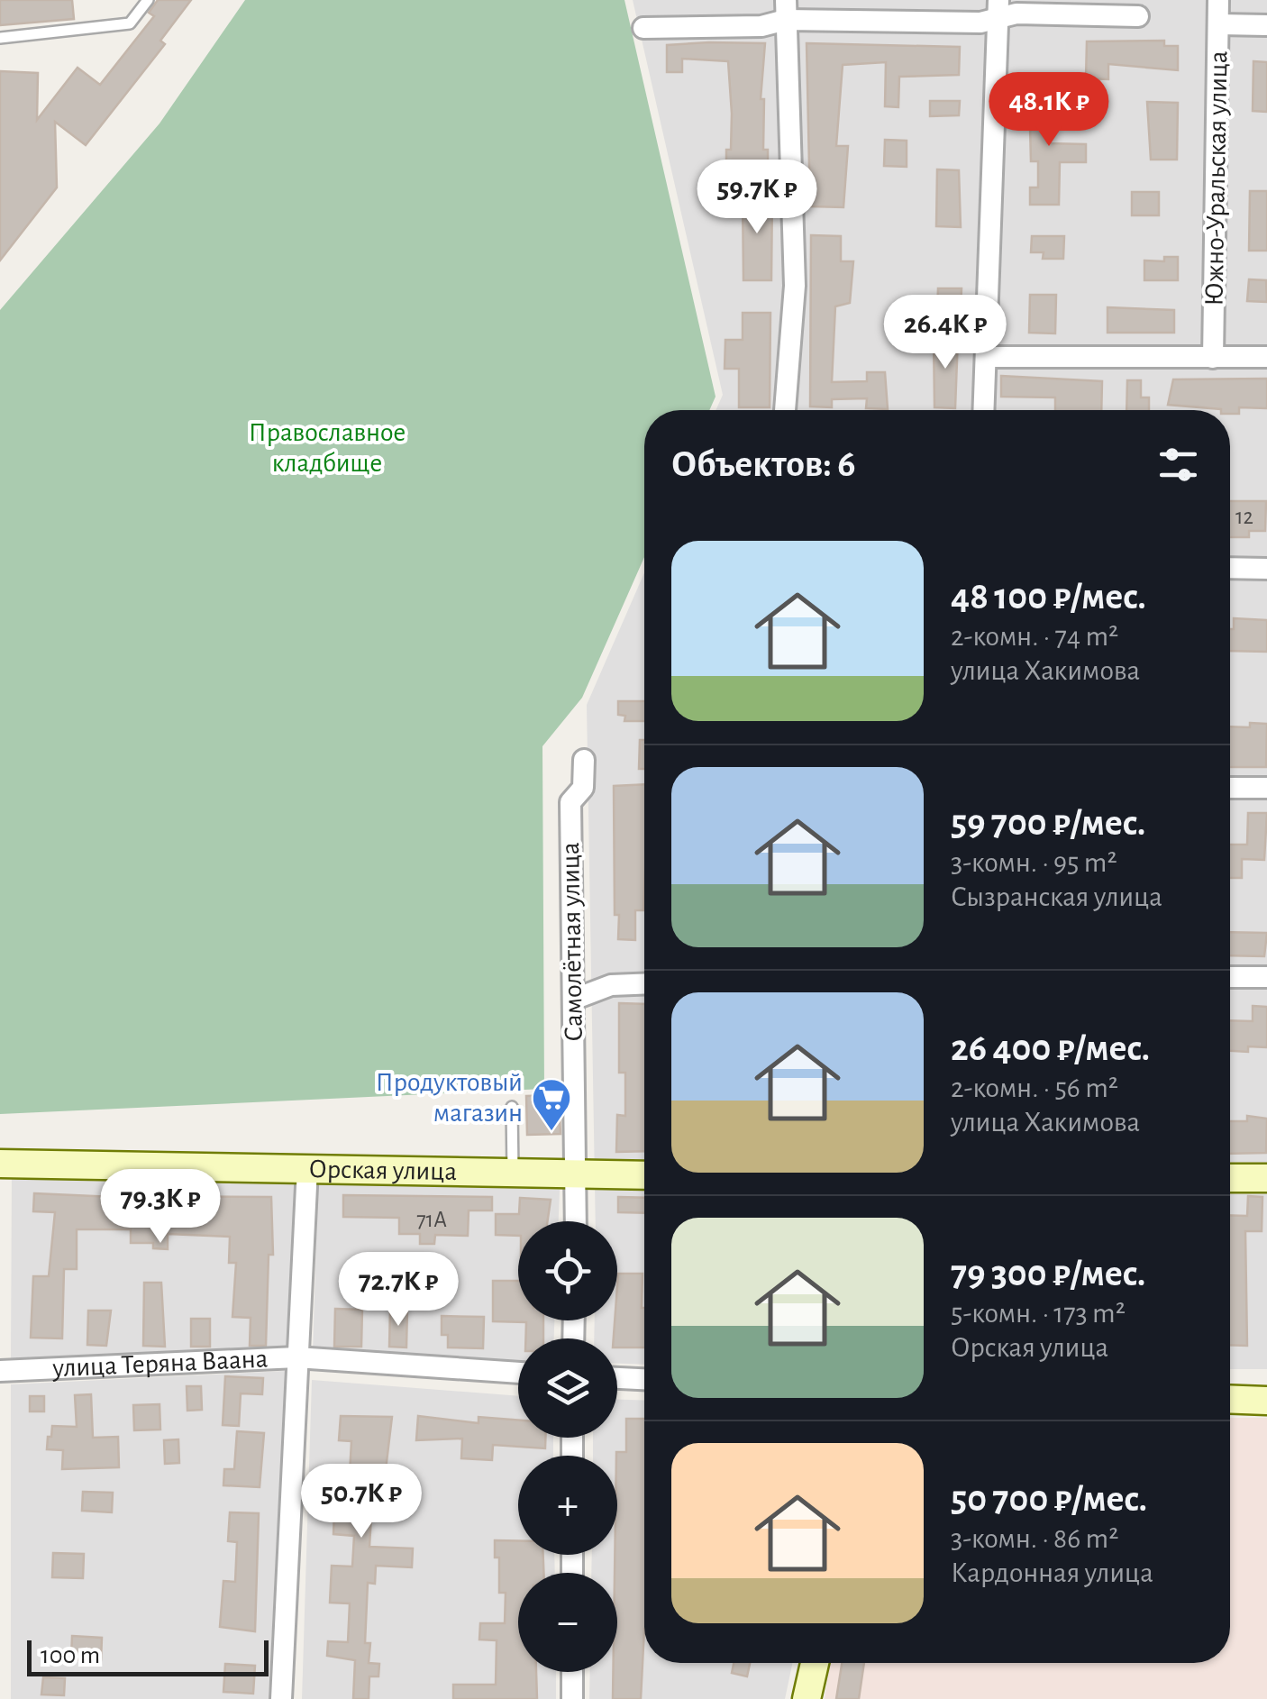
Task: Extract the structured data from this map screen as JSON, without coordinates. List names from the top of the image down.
{
  "streets": {
    "main road": ["Орская улица"],
    "street": ["Южно-Уральская улица", "Самолётная улица", "улица Теряна Ваана"]
  },
  "crossings": [
    ["Самолётная улица", "Орская улица"]
  ],
  "parks": ["Православное кладбище"],
  "places": {
    "supermarket": ["Продуктовый магазин"]
  },
  "house_numbers": ["12", "71А"],
  "scale_bar": "100 m",
  "page": {
    "price": [
      "48.1K ₽",
      "59.7K ₽",
      "26.4K ₽",
      "79.3K ₽",
      "72.7K ₽",
      "50.7K ₽"
    ],
    "heading": "Объектов: 6",
    "list": [
      {
        "name": "48 100 ₽/мес.",
        "note": "2-комн. · 74 m² · улица Хакимова"
      },
      {
        "name": "59 700 ₽/мес.",
        "note": "3-комн. · 95 m² · Сызранская улица"
      },
      {
        "name": "26 400 ₽/мес.",
        "note": "2-комн. · 56 m² · улица Хакимова"
      },
      {
        "name": "79 300 ₽/мес.",
        "note": "5-комн. · 173 m² · Орская улица"
      },
      {
        "name": "50 700 ₽/мес.",
        "note": "3-комн. · 86 m² · Кардонная улица"
      }
    ],
    "map_buttons": ["+", "−"],
    "scale": "100 m"
  }
}
